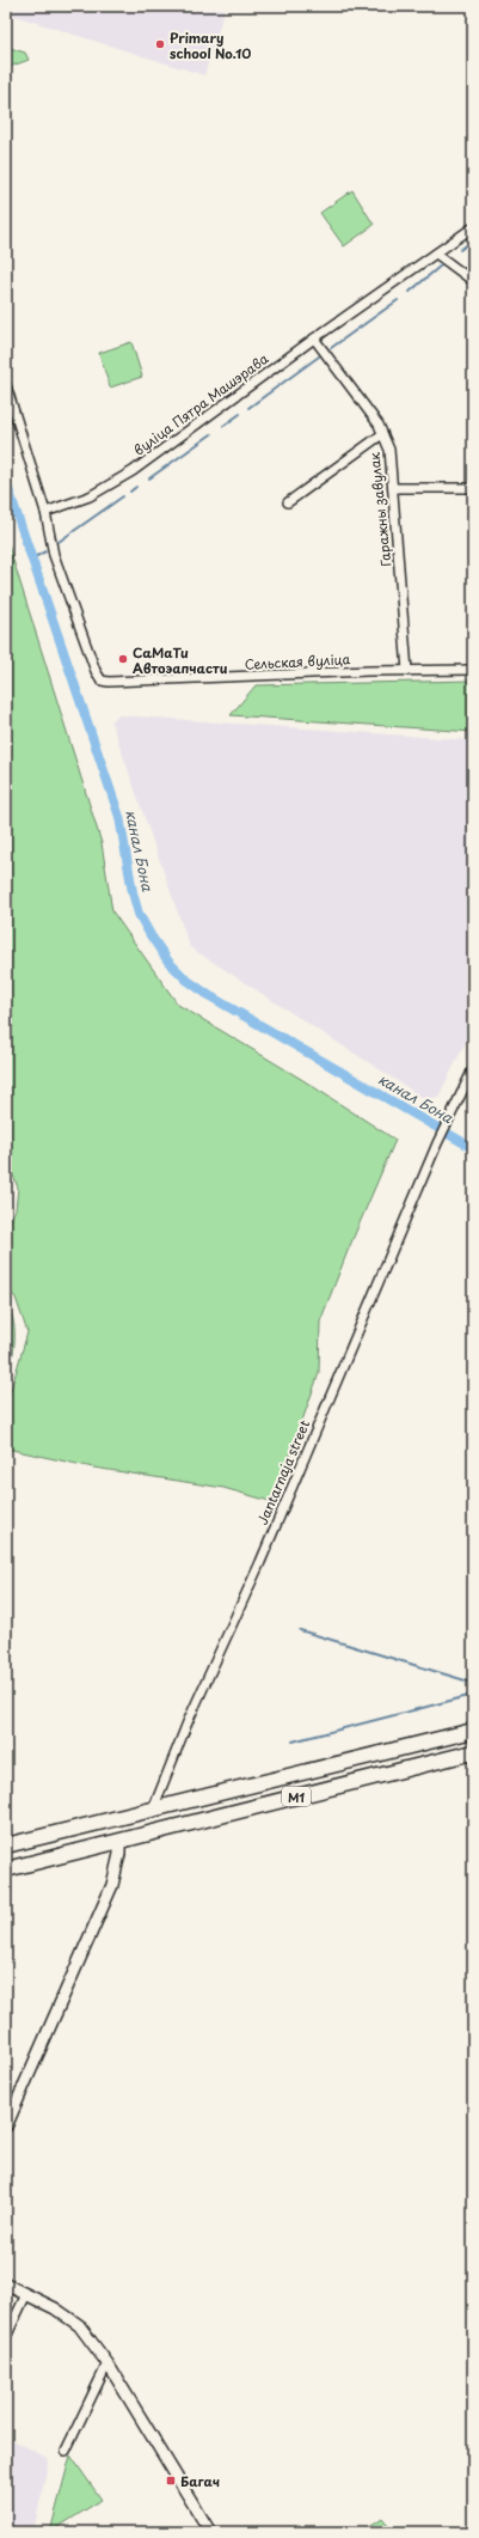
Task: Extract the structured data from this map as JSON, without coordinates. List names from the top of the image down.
{
  "streets": {
    "highway": ["М1"],
    "street": [
      "вуліца Пятра Машэрава",
      "Гаражны завулак",
      "Сельская вуліца",
      "Jantarnaja street"
    ]
  },
  "crossings": [
    ["вуліца Пятра Машэрава", "Гаражны завулак"],
    ["вуліца Пятра Машэрава", "Сельская вуліца"],
    ["Гаражны завулак", "Сельская вуліца"],
    ["Jantarnaja street", "М1"]
  ],
  "water": ["канал Бона"],
  "places": {
    "other": ["Primary school No.10", "СаМаТи Автоэапчасти"],
    "transit": ["Багач"]
  }
}
